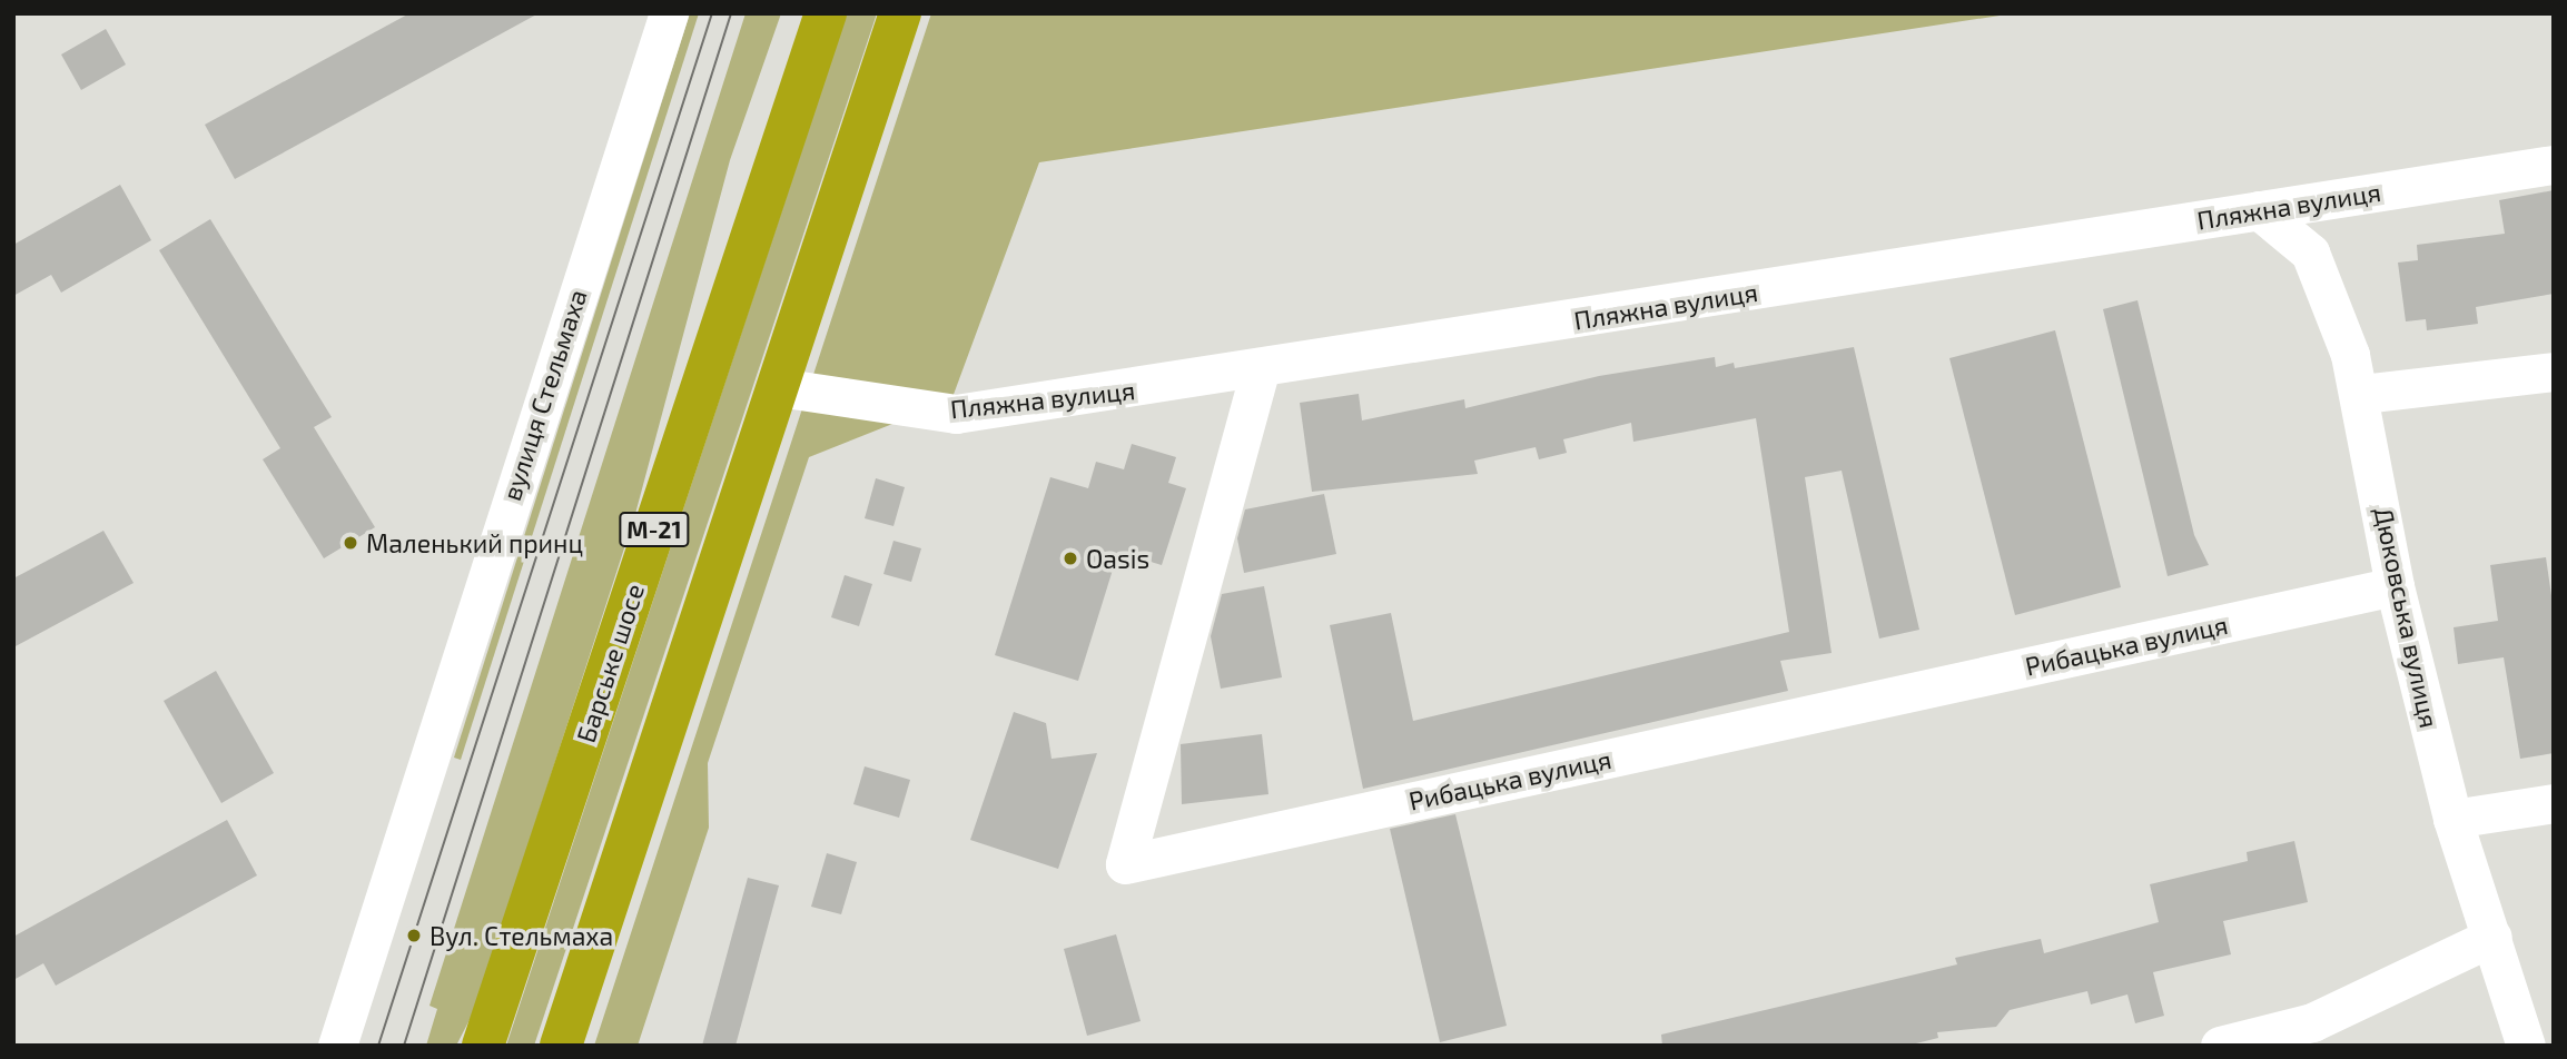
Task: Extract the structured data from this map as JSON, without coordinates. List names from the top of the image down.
{
  "streets": {
    "highway": ["М-21", "Барське шосе"],
    "street": [
      "Пляжна вулиця",
      "вулиця Стельмаха",
      "Дюковська вулиця",
      "Рибацька вулиця"
    ]
  },
  "crossings": [
    ["Пляжна вулиця", "М-21"],
    ["Пляжна вулиця", "Дюковська вулиця"],
    ["Пляжна вулиця", "Рибацька вулиця"],
    ["Дюковська вулиця", "Рибацька вулиця"]
  ],
  "places": ["Маленький принц", "Oasis", "Вул. Стельмаха"]
}
